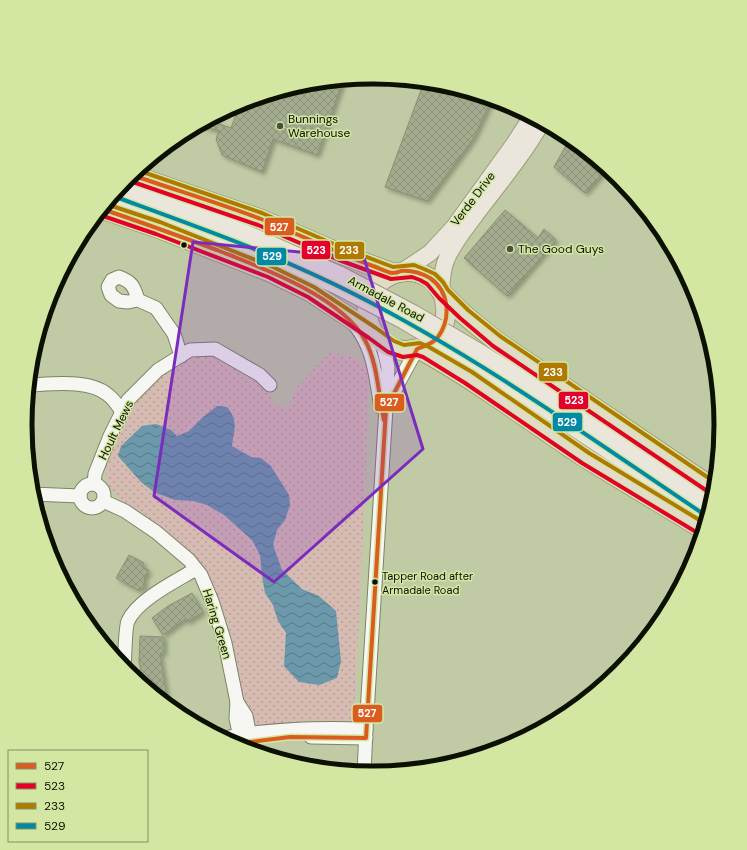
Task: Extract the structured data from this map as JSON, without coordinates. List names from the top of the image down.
{
  "streets": {
    "highway": ["Armadale Road"],
    "main road": ["Verde Drive"],
    "street": ["Hoult Mews", "Haring Green"]
  },
  "crossings": [
    ["Verde Drive", "Armadale Road"],
    ["Hoult Mews", "Haring Green"]
  ],
  "places": ["Bunnings Warehouse", "The Good Guys", "Tapper Road after Armadale Road"],
  "lines": [
    "transit line 233",
    "transit line 527",
    "transit line 523",
    "transit line 529"
  ],
  "legend": [
    "527",
    "523",
    "233",
    "529"
  ]
}
